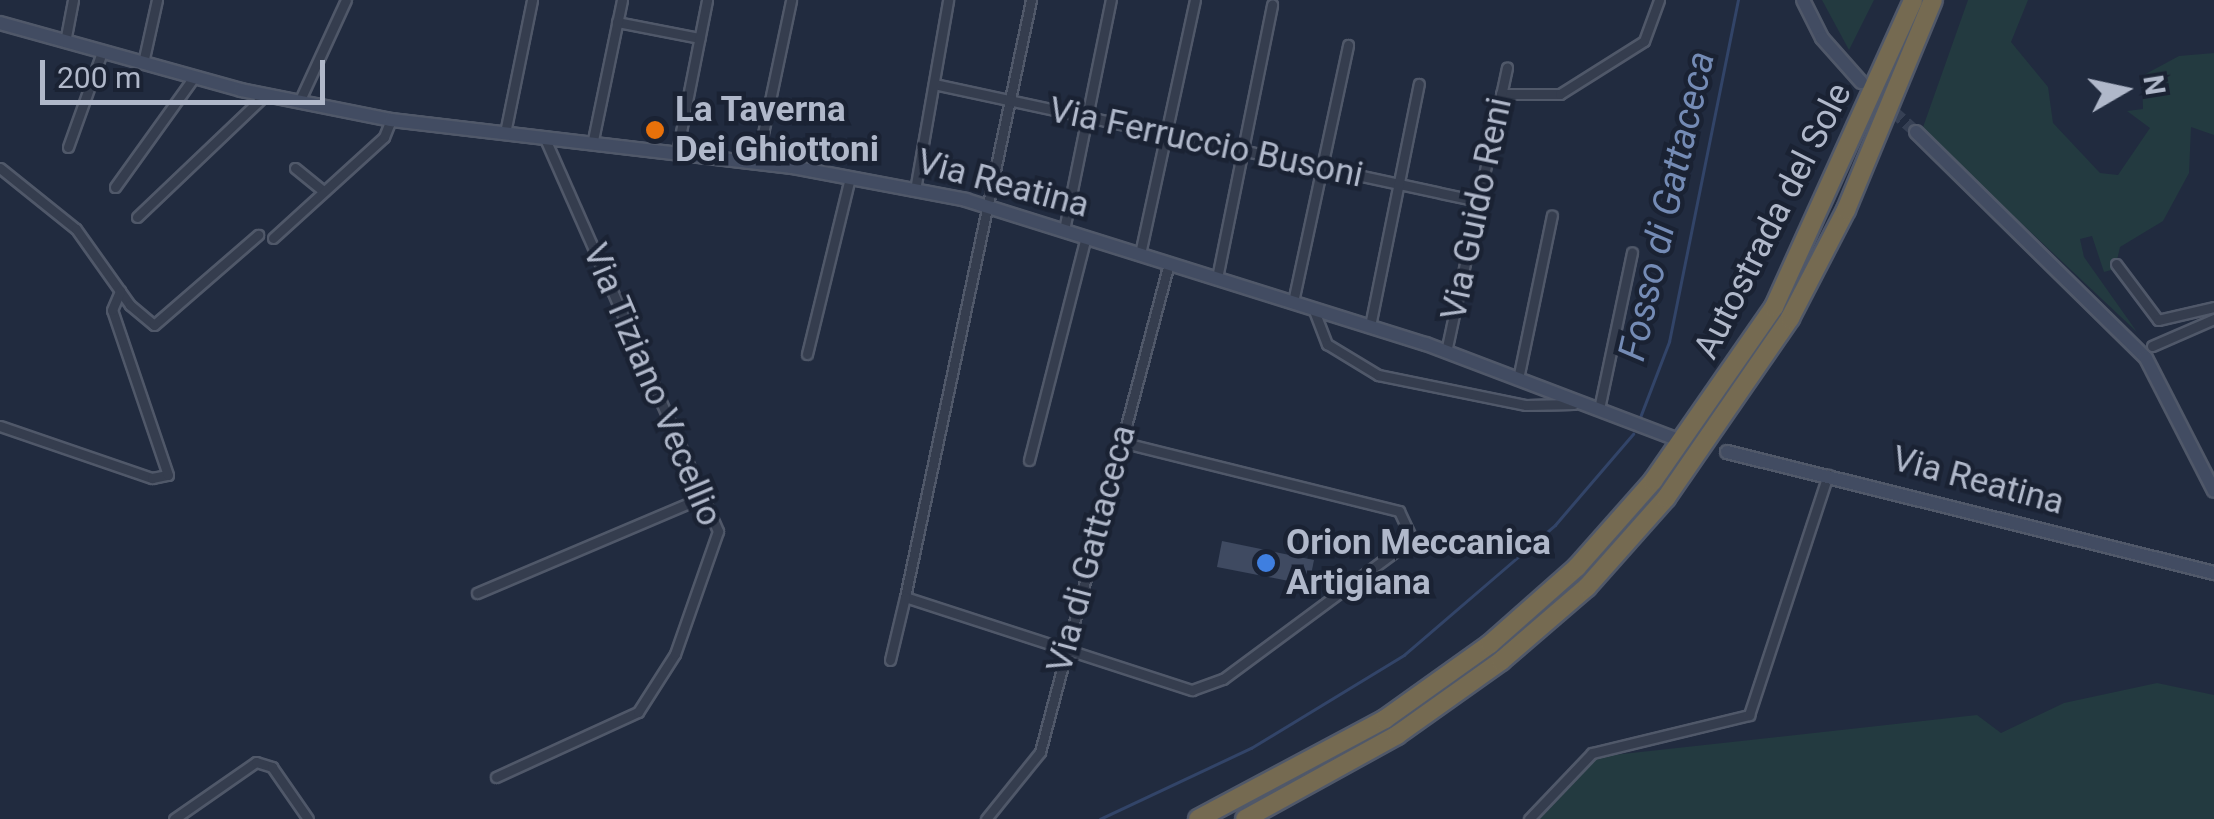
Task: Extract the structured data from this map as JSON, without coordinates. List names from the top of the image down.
{
  "streets": {
    "highway": ["Autostrada del Sole"],
    "street": [
      "Via Ferruccio Busoni",
      "Via Reatina",
      "Via Guido Reni",
      "Via Tiziano Vecellio",
      "Via di Gattaceca"
    ]
  },
  "crossings": [
    ["Via Ferruccio Busoni", "Via Guido Reni"],
    ["Via Reatina", "Via Guido Reni"],
    ["Via Reatina", "Via Tiziano Vecellio"],
    ["Via Reatina", "Via di Gattaceca"]
  ],
  "water": ["Fosso di Gattaceca"],
  "places": ["La Taverna Dei Ghiottoni", "Orion Meccanica Artigiana"],
  "scale_bar": "200 m",
  "north": "right"
}
